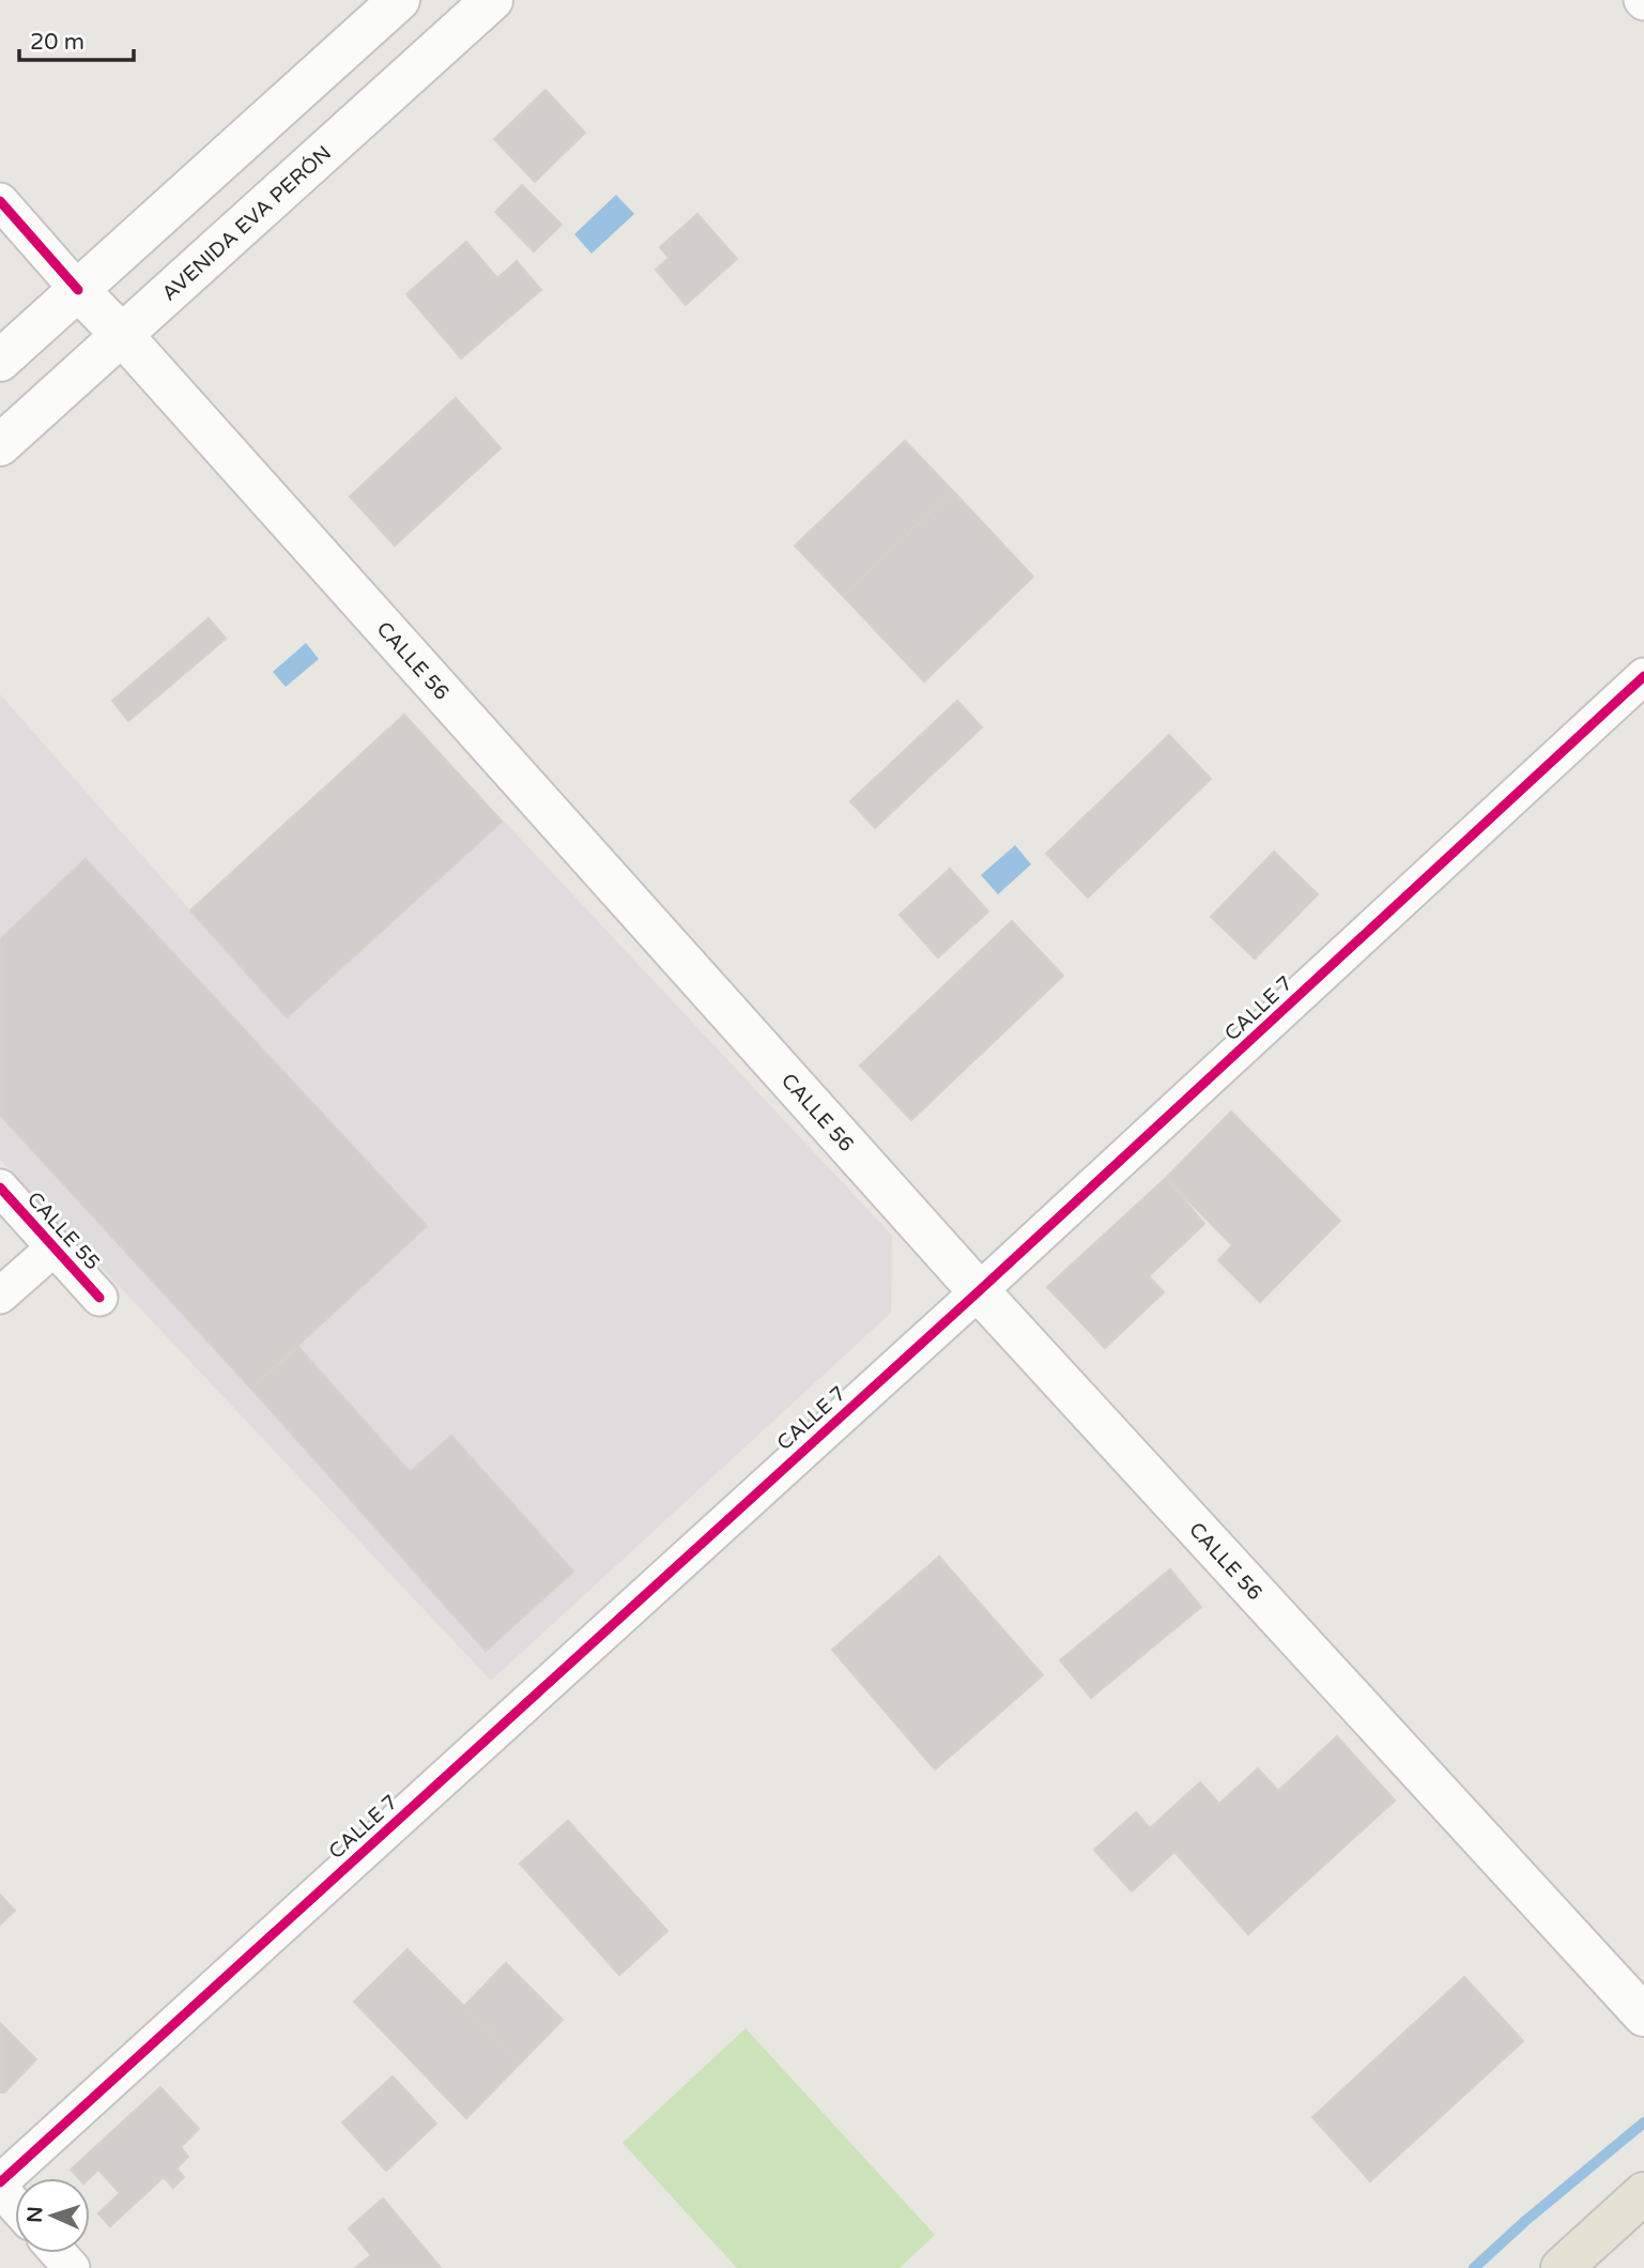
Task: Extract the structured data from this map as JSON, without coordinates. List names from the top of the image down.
{
  "streets": {
    "main road": ["AVENIDA EVA PERÓN", "CALLE 56"],
    "street": ["CALLE 7", "CALLE 55"]
  },
  "crossings": [
    ["AVENIDA EVA PERÓN", "CALLE 56"],
    ["CALLE 56", "CALLE 7"]
  ],
  "scale_bar": "20 m",
  "north": "left"
}
